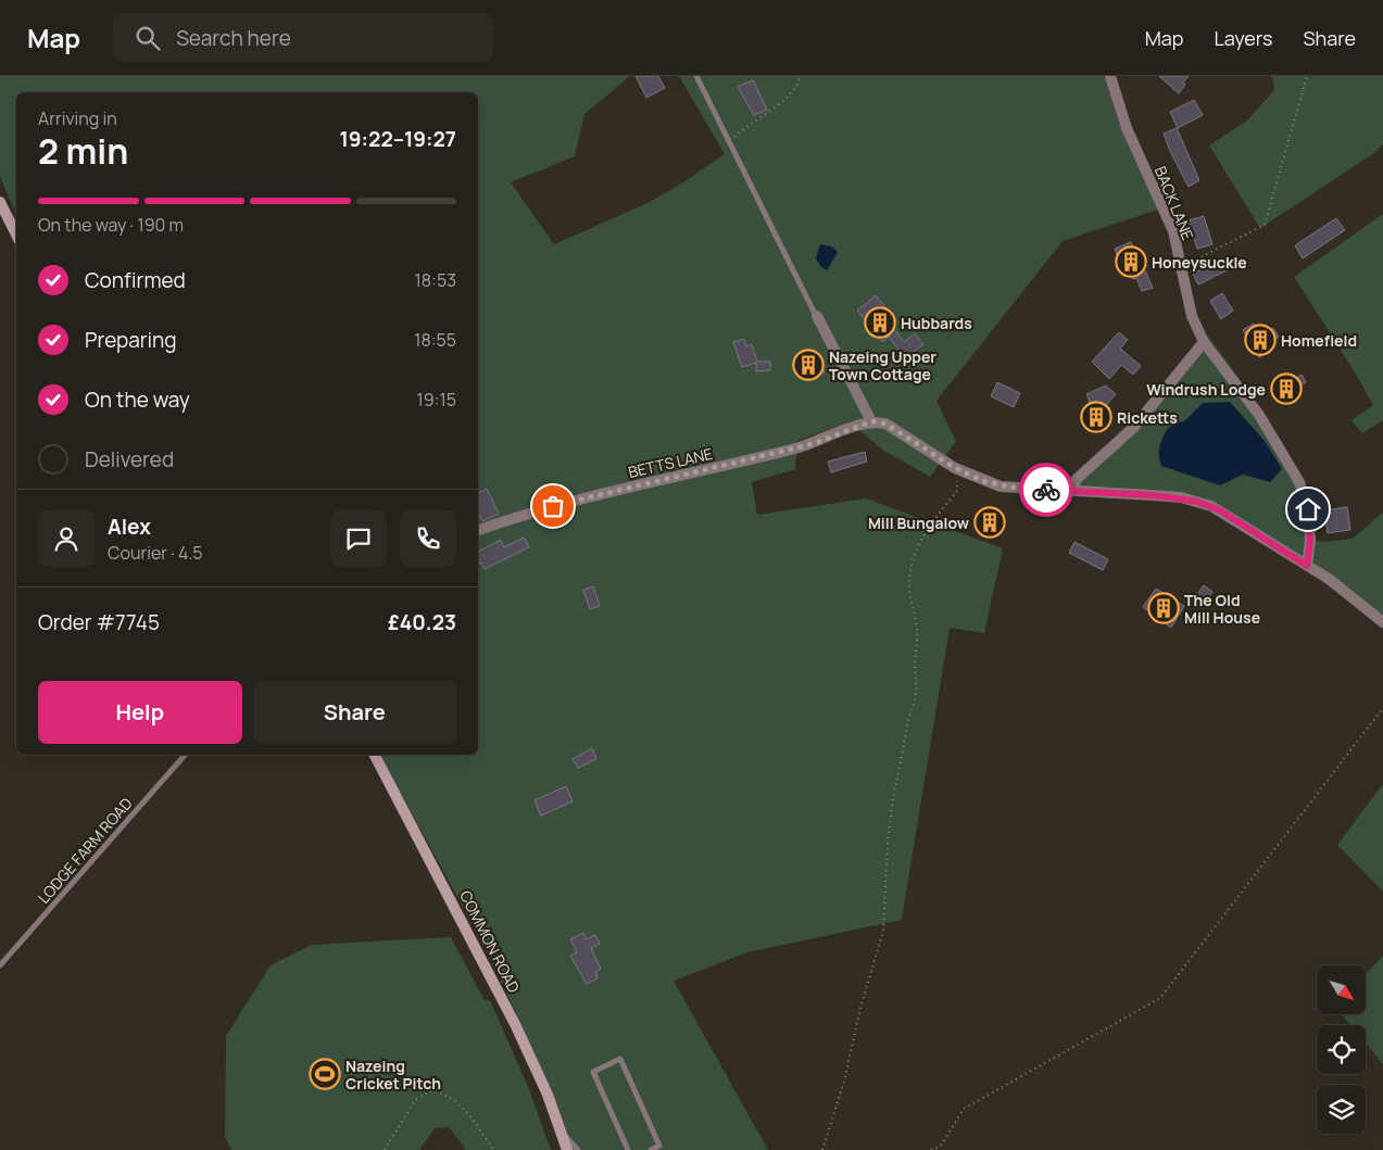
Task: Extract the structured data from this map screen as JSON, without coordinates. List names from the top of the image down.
{
  "streets": {
    "street": ["BACK LANE", "BETTS LANE", "COMMON ROAD"],
    "lane": ["LODGE FARM ROAD"]
  },
  "places": {
    "building": [
      "Honeysuckle",
      "Hubbards",
      "Homefield",
      "Nazeing Upper Town Cottage",
      "Windrush Lodge",
      "Ricketts",
      "Mill Bungalow",
      "The Old Mill House"
    ],
    "sports": ["Nazeing Cricket Pitch"]
  },
  "north": "bottom right",
  "page": {
    "header": "Map",
    "search": "Search here",
    "nav": ["Map", "Layers", "Share"],
    "heading": ["2 min", "Arriving in", "19:22–19:27"],
    "panel": [
      "Alex",
      "Courier · 4.5",
      "Order #7745",
      "£40.23"
    ],
    "bar": "On the way · 190 m",
    "list": [
      ["Confirmed", "18:53"],
      ["Preparing", "18:55"],
      ["On the way", "19:15"],
      "Delivered"
    ],
    "buttons": ["Help", "Share"]
  }
}
